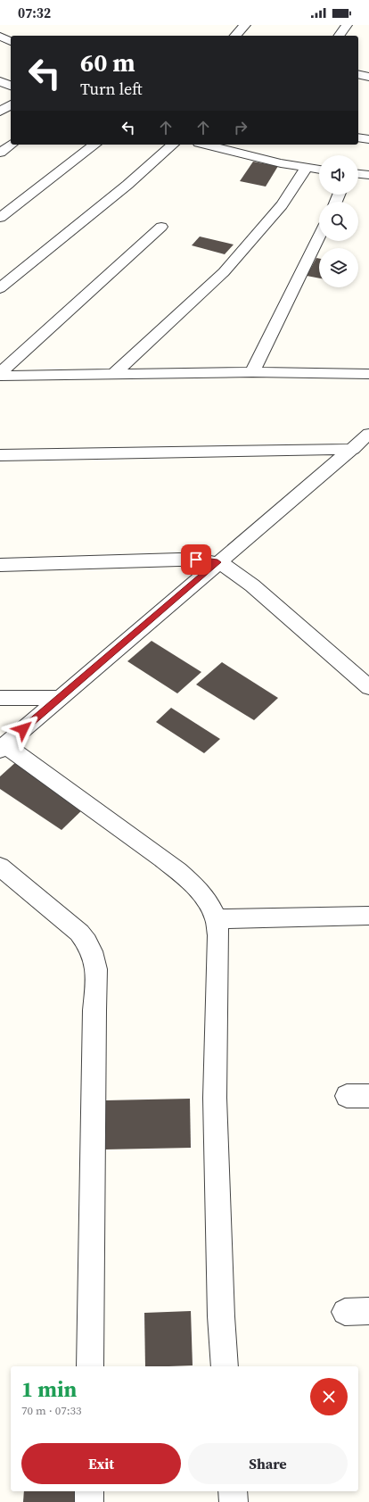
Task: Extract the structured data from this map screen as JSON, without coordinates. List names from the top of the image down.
{
  "page": {
    "status": "07:32",
    "turn": ["60 m", "Turn left"],
    "heading": ["1 min", "70 m · 07:33"],
    "buttons": ["Exit", "Share"]
  }
}
